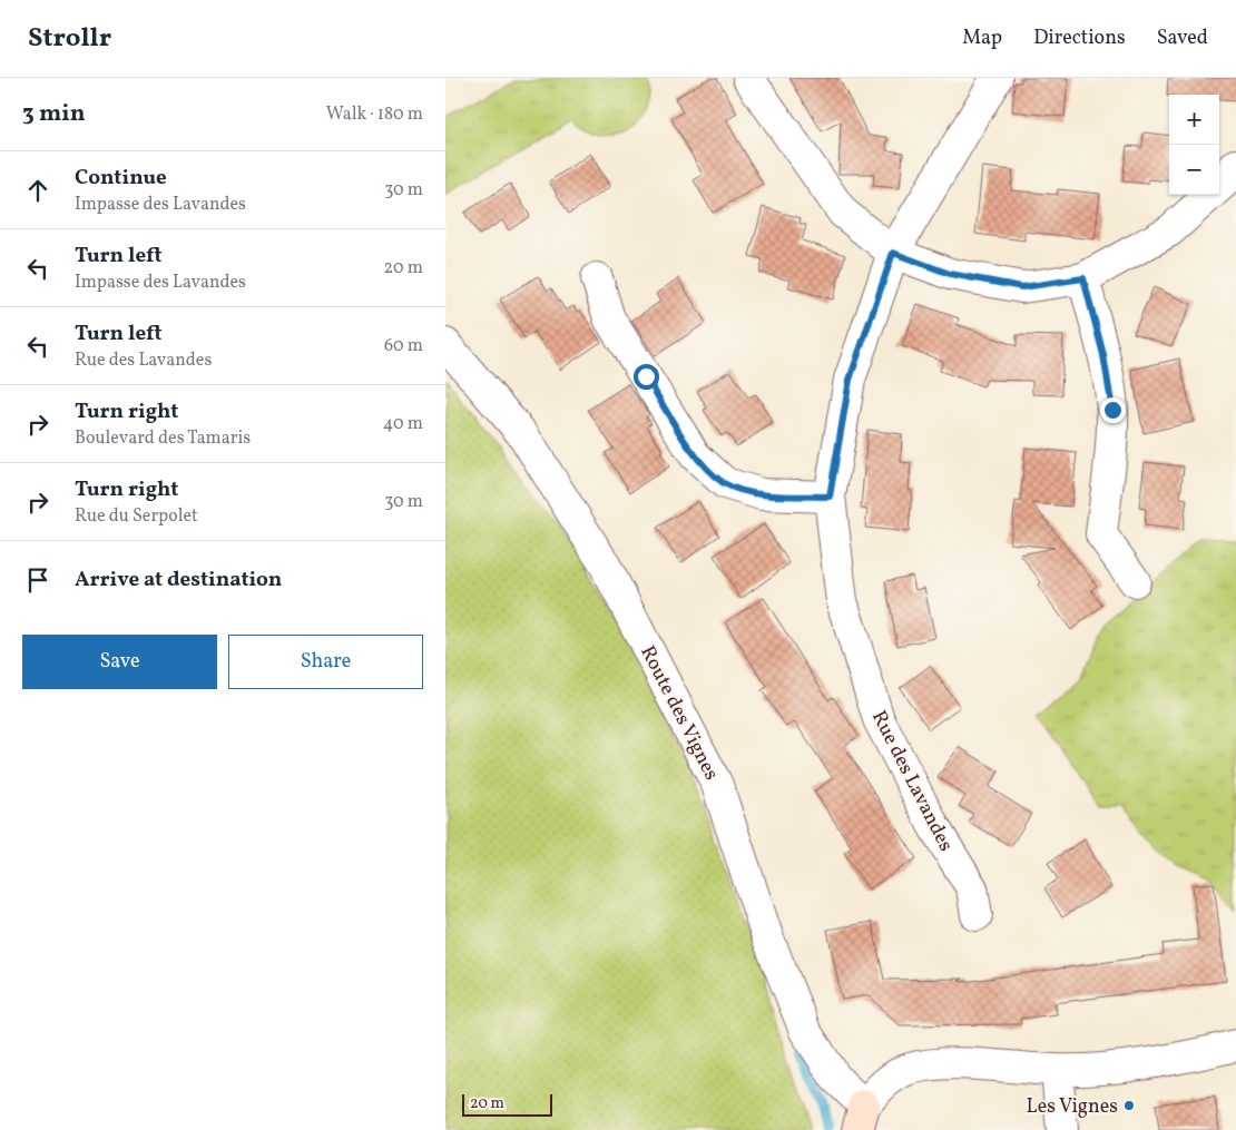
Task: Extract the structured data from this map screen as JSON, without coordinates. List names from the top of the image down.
{
  "streets": {
    "street": ["Route des Vignes", "Rue des Lavandes"]
  },
  "places": ["Les Vignes"],
  "scale_bar": "20 m",
  "page": {
    "header": "Strollr",
    "nav": ["Map", "Directions", "Saved"],
    "heading": ["3 min", "Walk · 180 m"],
    "map_buttons": ["+", "−"],
    "list": [
      ["Continue", "Impasse des Lavandes", "30 m"],
      ["Turn left", "Impasse des Lavandes", "20 m"],
      ["Turn left", "Rue des Lavandes", "60 m"],
      ["Turn right", "Boulevard des Tamaris", "40 m"],
      ["Turn right", "Rue du Serpolet", "30 m"],
      "Arrive at destination"
    ],
    "buttons": ["Save", "Share"],
    "scale": "20 m"
  }
}
